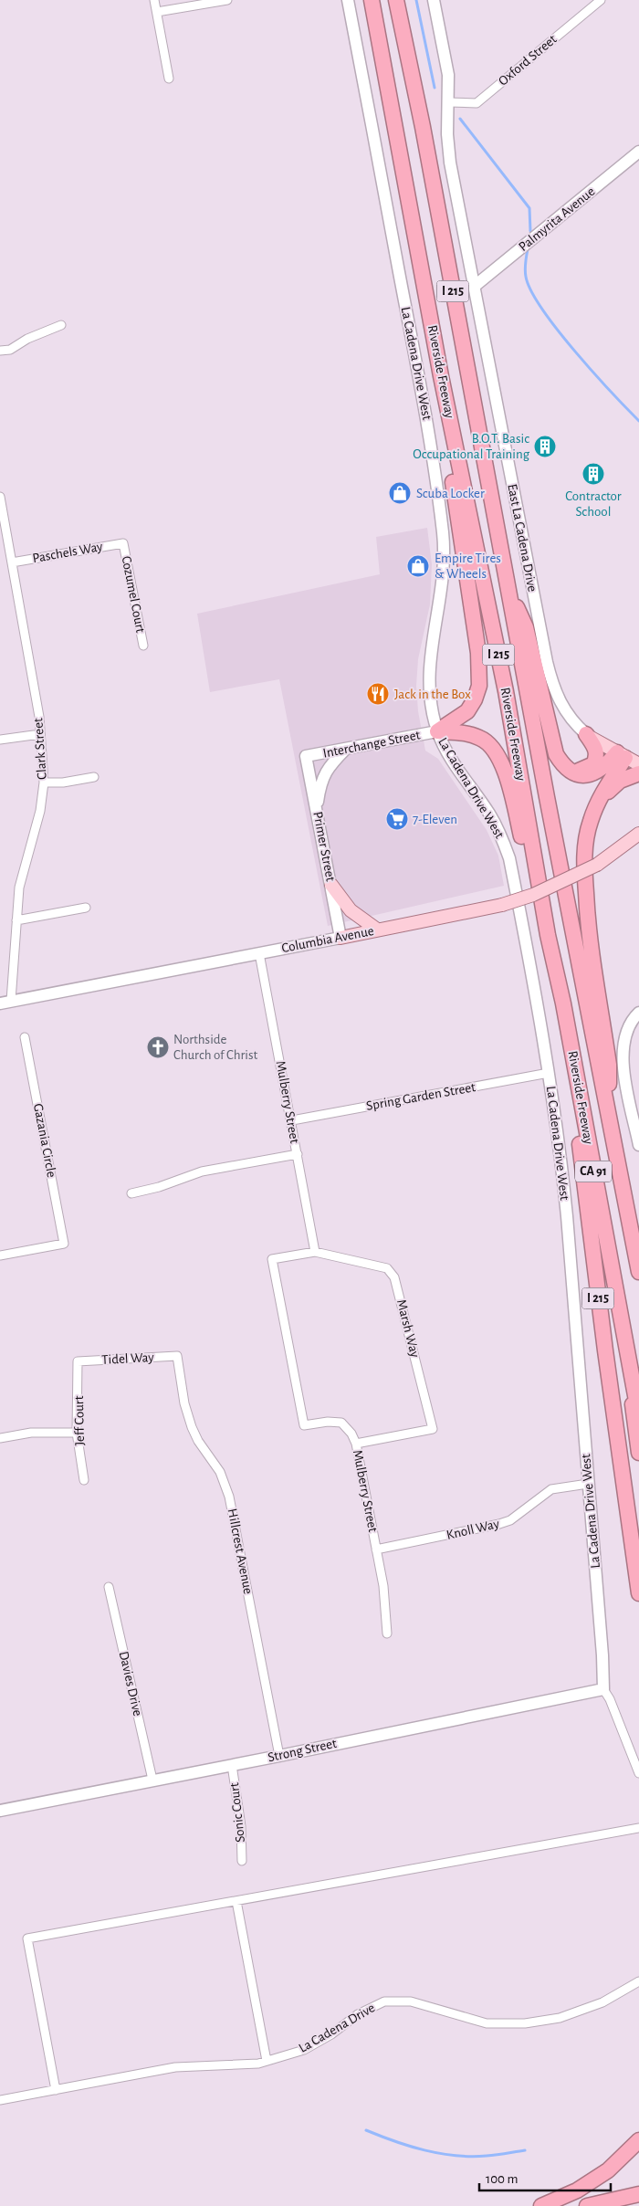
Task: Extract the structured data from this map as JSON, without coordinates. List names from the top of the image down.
{
  "streets": {
    "highway": ["I 215", "Riverside Freeway", "CA 91"],
    "main road": [
      "Palmyrita Avenue",
      "La Cadena Drive West",
      "East La Cadena Drive",
      "Interchange Street",
      "Primer Street",
      "Columbia Avenue",
      "Strong Street"
    ],
    "street": [
      "Oxford Street",
      "Paschels Way",
      "Cozumel Court",
      "Clark Street",
      "Spring Garden Street",
      "Mulberry Street",
      "Gazania Circle",
      "Marsh Way",
      "Tidel Way",
      "Jeff Court",
      "Knoll Way",
      "Hillcrest Avenue",
      "Davies Drive",
      "Sonic Court",
      "La Cadena Drive"
    ]
  },
  "crossings": [
    ["Oxford Street", "East La Cadena Drive"],
    ["Palmyrita Avenue", "East La Cadena Drive"],
    ["I 215", "Riverside Freeway"],
    ["La Cadena Drive West", "Interchange Street"],
    ["La Cadena Drive West", "Spring Garden Street"],
    ["La Cadena Drive West", "Knoll Way"],
    ["La Cadena Drive West", "Strong Street"],
    ["Paschels Way", "Cozumel Court"],
    ["Paschels Way", "Clark Street"],
    ["Interchange Street", "Primer Street"],
    ["Clark Street", "Columbia Avenue"],
    ["Primer Street", "Columbia Avenue"],
    ["Columbia Avenue", "Mulberry Street"],
    ["Spring Garden Street", "Mulberry Street"],
    ["Mulberry Street", "Marsh Way"],
    ["Mulberry Street", "Knoll Way"],
    ["Tidel Way", "Jeff Court"],
    ["Tidel Way", "Hillcrest Avenue"],
    ["Hillcrest Avenue", "Strong Street"],
    ["Davies Drive", "Strong Street"],
    ["Strong Street", "Sonic Court"]
  ],
  "places": {
    "building": ["B.O.T. Basic Occupational Training", "Contractor School"],
    "shop": ["Scuba Locker", "Empire Tires & Wheels"],
    "restaurant": ["Jack in the Box"],
    "supermarket": ["7-Eleven"],
    "church": ["Northside Church of Christ"]
  },
  "scale_bar": "100 m"
}
